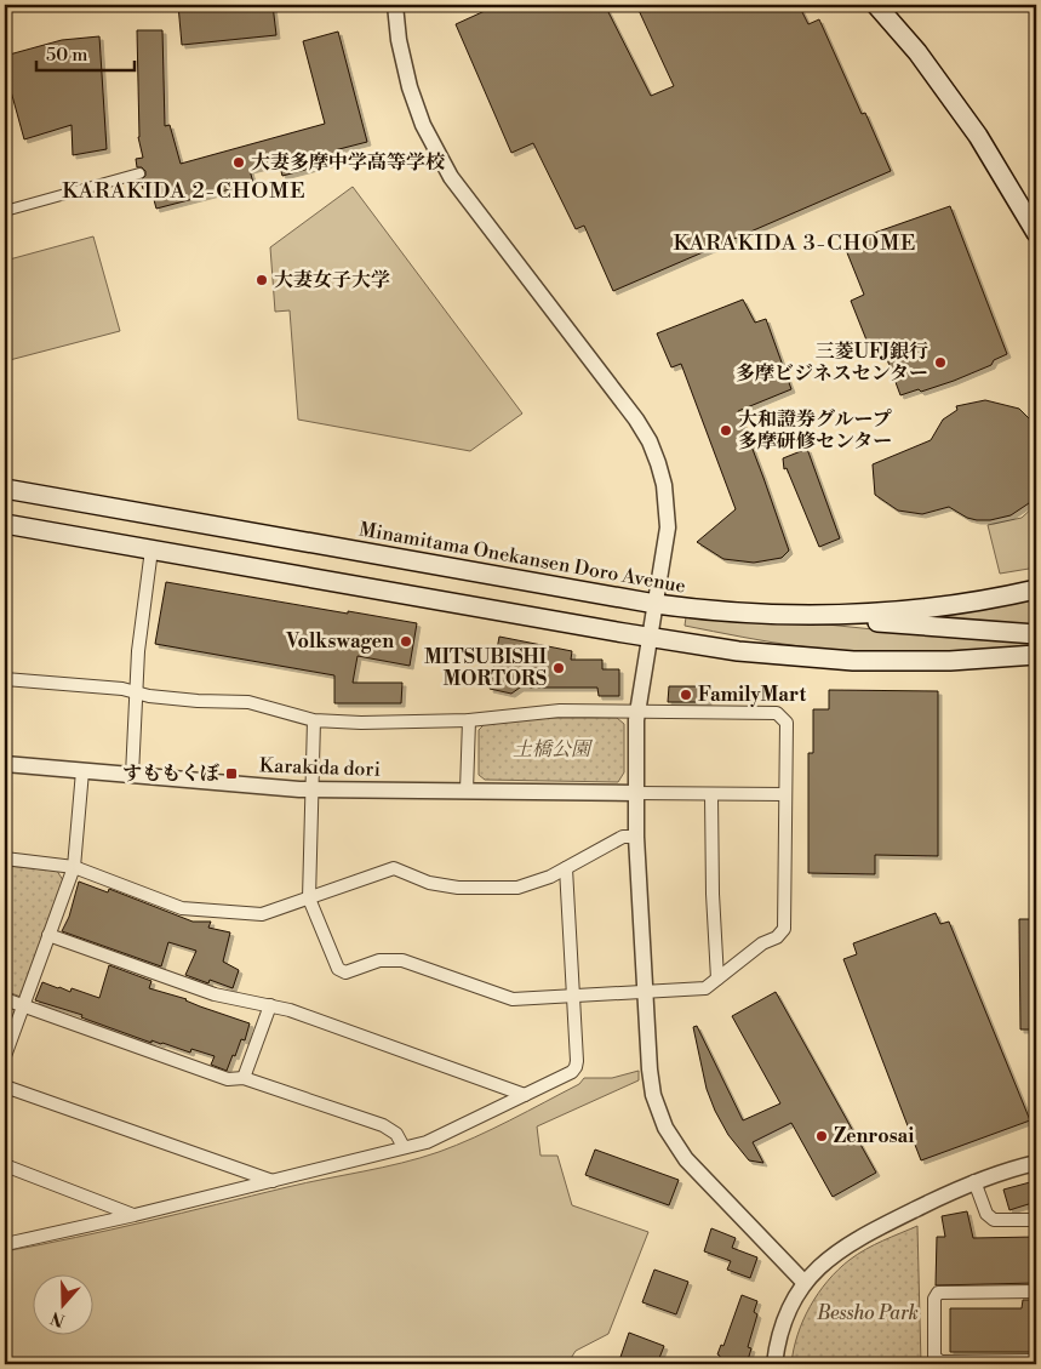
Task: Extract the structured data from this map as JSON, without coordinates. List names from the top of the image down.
{
  "streets": {
    "main road": ["Minamitama Onekansen Doro Avenue"],
    "street": ["Karakida dori"]
  },
  "districts": ["KARAKIDA 2-CHOME", "KARAKIDA 3-CHOME"],
  "parks": ["土橋公園", "Bessho Park"],
  "places": {
    "other": [
      "大妻多摩中学高等学校",
      "大妻女子大学",
      "三菱UFJ銀行 多摩ビジネスセンター",
      "大和證券グループ 多摩研修センター",
      "Volkswagen",
      "MITSUBISHI MORTORS",
      "FamilyMart",
      "Zenrosai"
    ],
    "transit": ["すももくぼ"]
  },
  "scale_bar": "50 m",
  "north": "bottom"
}
